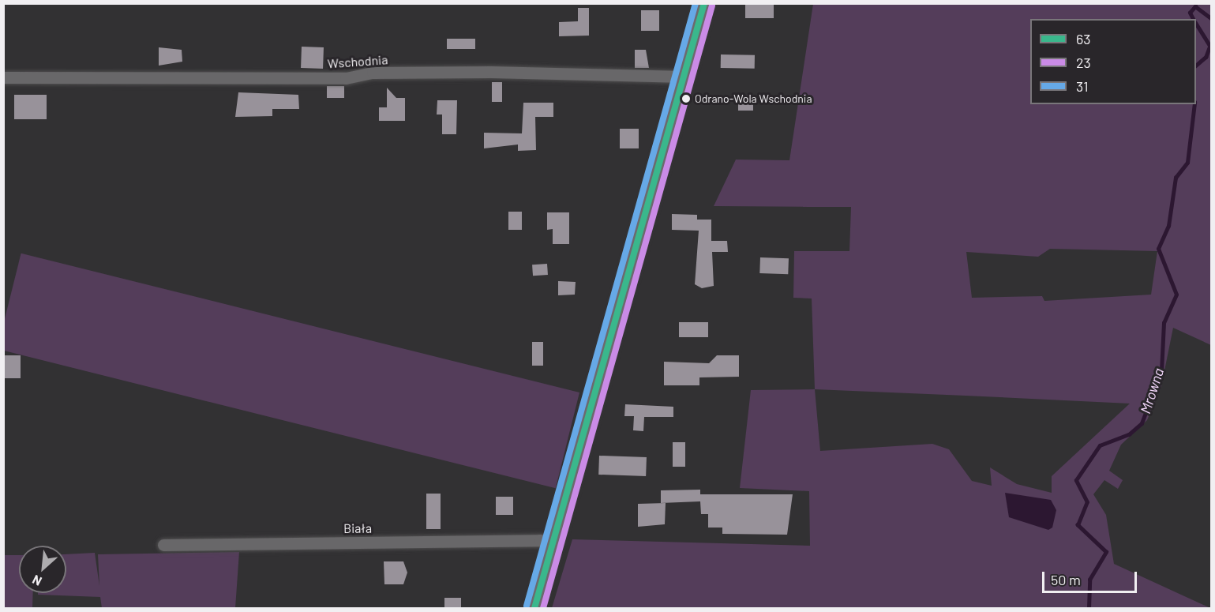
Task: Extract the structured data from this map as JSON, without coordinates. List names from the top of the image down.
{
  "streets": {
    "street": ["Wschodnia", "Biała"]
  },
  "water": ["Mrowna"],
  "places": ["Odrano-Wola Wschodnia"],
  "lines": ["transit line 63", "transit line 31", "transit line 23"],
  "legend": ["63", "23", "31"],
  "scale_bar": "50 m",
  "north": "bottom left"
}
